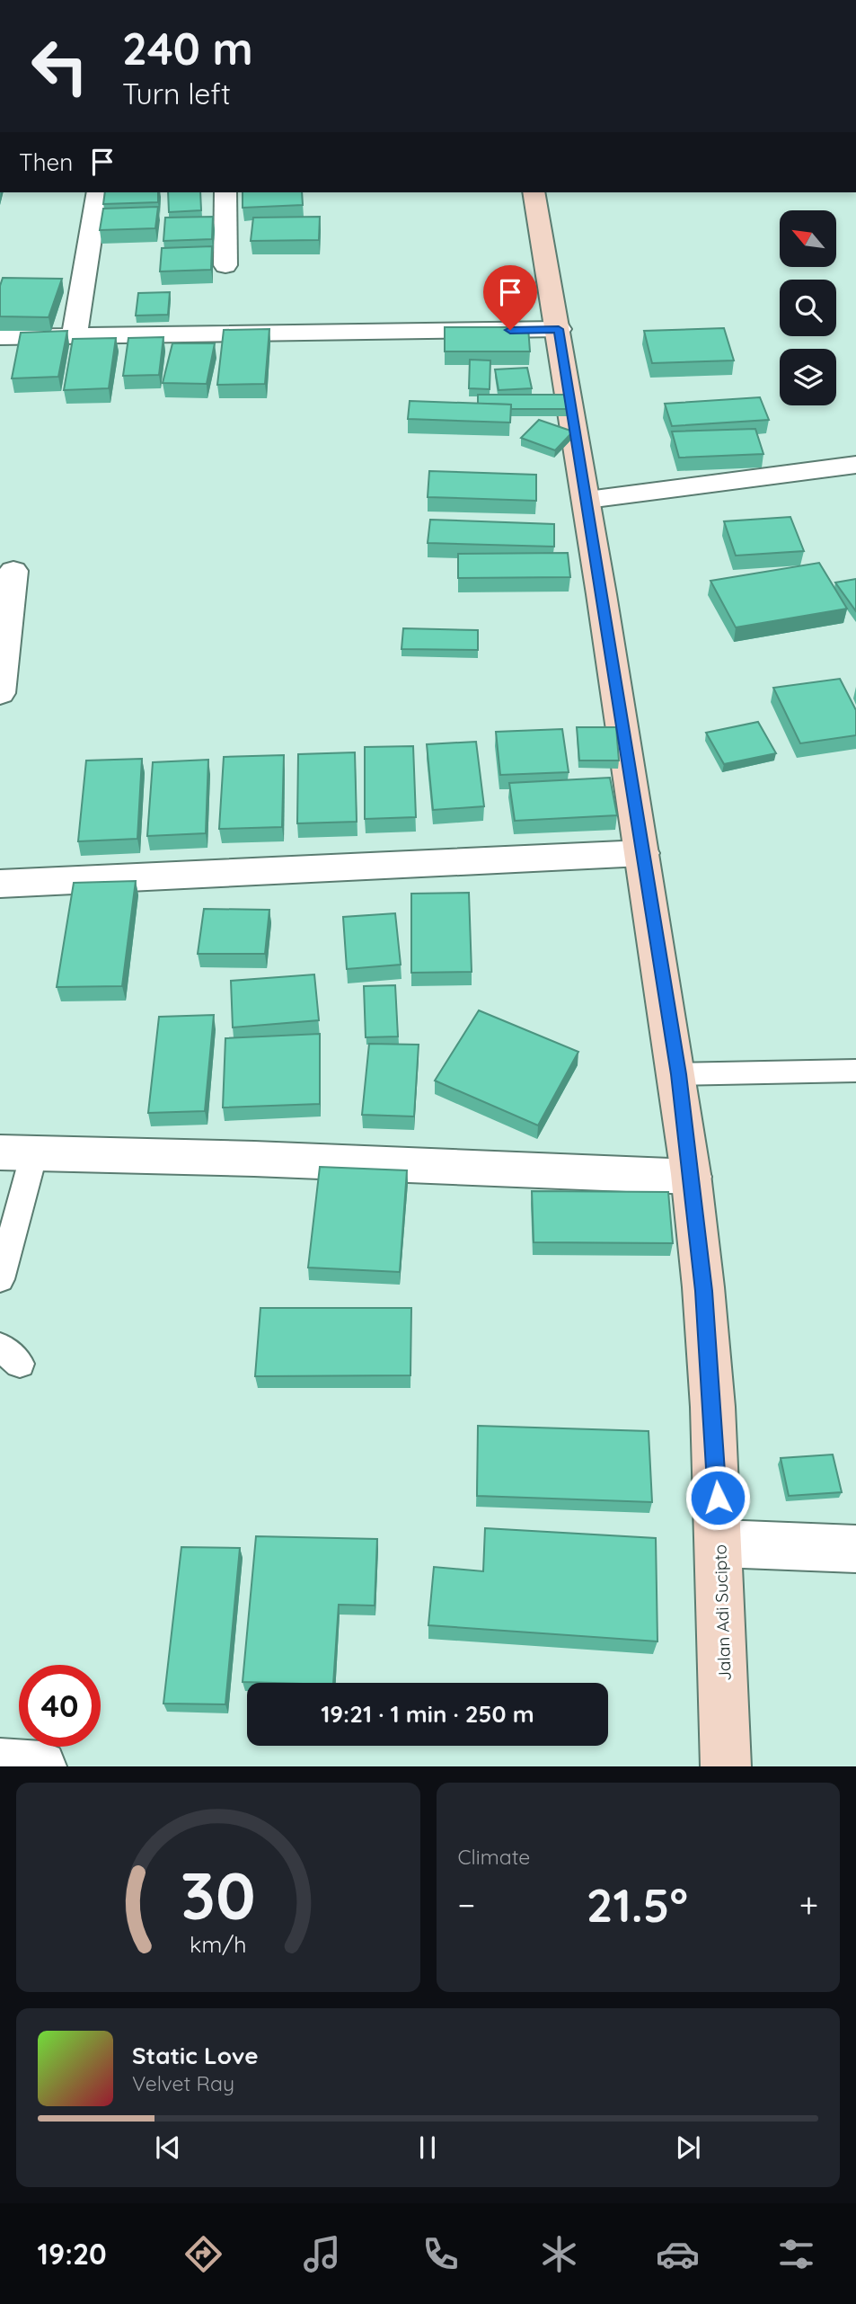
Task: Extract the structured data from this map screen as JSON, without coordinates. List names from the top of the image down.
{
  "streets": {
    "street": ["Jalan Adi Sucipto"]
  },
  "north": "top left",
  "page": {
    "turn": ["240 m", "Turn left"],
    "then": "Then",
    "limit": "40",
    "trip": "19:21 · 1 min · 250 m",
    "tile": "Climate",
    "heat": ["−", "21.5°", "+"],
    "song": ["Static Love", "Velvet Ray"],
    "tabs": "19:20",
    "gauge": ["30", "km/h"]
  }
}
